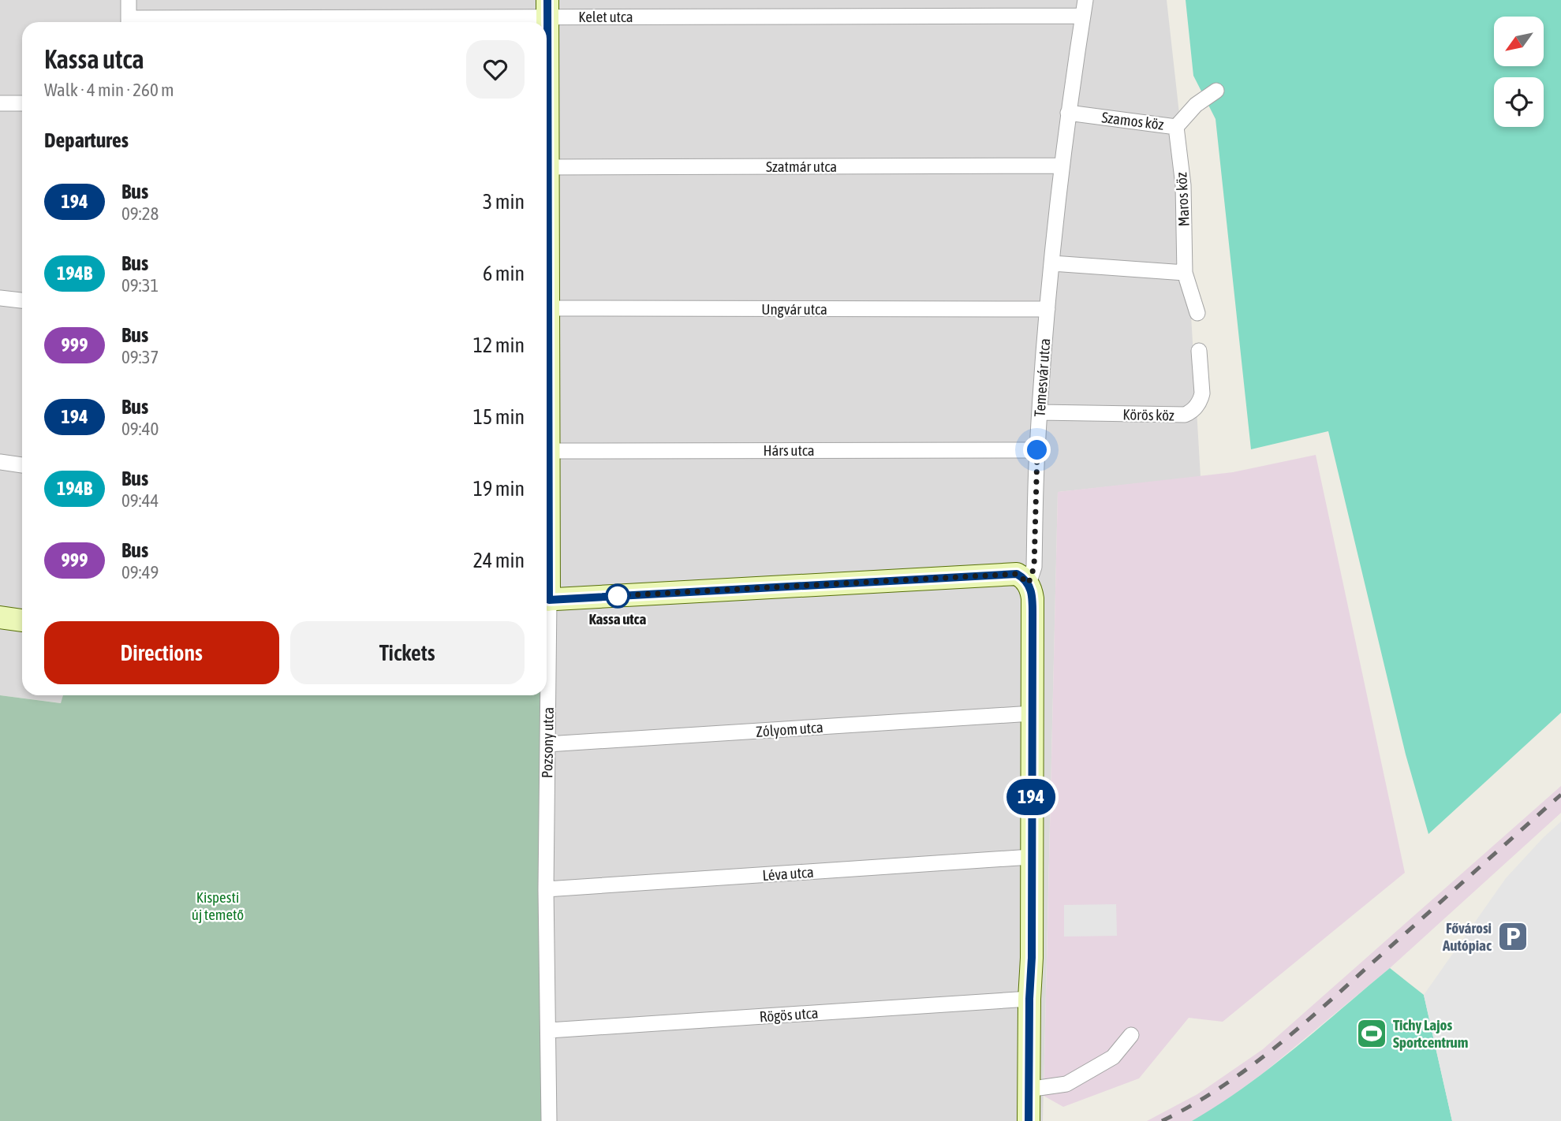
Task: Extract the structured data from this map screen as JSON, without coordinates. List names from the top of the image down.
{
  "streets": {
    "street": [
      "Kelet utca",
      "Szamos köz",
      "Szatmár utca",
      "Maros köz",
      "Ungvár utca",
      "Temesvár utca",
      "Körös köz",
      "Hárs utca",
      "Zólyom utca",
      "Pozsony utca",
      "Léva utca",
      "Rögös utca"
    ]
  },
  "crossings": [
    ["Kelet utca", "Temesvár utca"],
    ["Kelet utca", "Pozsony utca"],
    ["Szamos köz", "Maros köz"],
    ["Szamos köz", "Temesvár utca"],
    ["Szatmár utca", "Temesvár utca"],
    ["Ungvár utca", "Temesvár utca"],
    ["Temesvár utca", "Körös köz"],
    ["Temesvár utca", "Hárs utca"],
    ["Temesvár utca", "Zólyom utca"],
    ["Temesvár utca", "Léva utca"],
    ["Temesvár utca", "Rögös utca"],
    ["Zólyom utca", "Pozsony utca"],
    ["Pozsony utca", "Léva utca"],
    ["Pozsony utca", "Rögös utca"]
  ],
  "parks": ["Kispesti új temető"],
  "places": {
    "other": ["Kassa utca"],
    "parking": ["Fővárosi Autópiac"],
    "sports": ["Tichy Lajos Sportcentrum"]
  },
  "lines": ["bus line 194"],
  "north": "bottom left",
  "page": {
    "on_map": "194",
    "heading": [
      ["Kassa utca", "Walk · 4 min · 260 m"],
      "Departures"
    ],
    "list": [
      {
        "mark": "194",
        "name": "Bus",
        "note": "09:28",
        "value": "3 min"
      },
      {
        "mark": "194B",
        "name": "Bus",
        "note": "09:31",
        "value": "6 min"
      },
      {
        "mark": "999",
        "name": "Bus",
        "note": "09:37",
        "value": "12 min"
      },
      {
        "mark": "194",
        "name": "Bus",
        "note": "09:40",
        "value": "15 min"
      },
      {
        "mark": "194B",
        "name": "Bus",
        "note": "09:44",
        "value": "19 min"
      },
      {
        "mark": "999",
        "name": "Bus",
        "note": "09:49",
        "value": "24 min"
      }
    ],
    "buttons": ["Directions", "Tickets"]
  }
}
